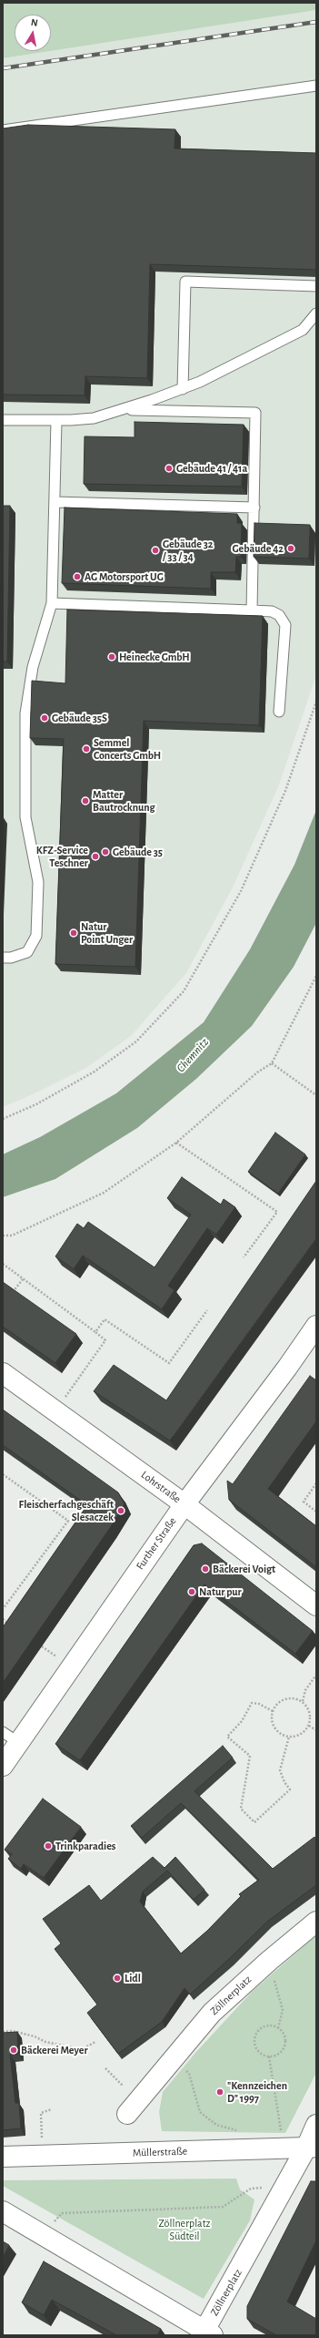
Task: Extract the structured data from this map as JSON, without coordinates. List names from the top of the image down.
{
  "streets": {
    "street": [
      "Lohrstraße",
      "Further Straße",
      "Zöllnerplatz",
      "Müllerstraße"
    ]
  },
  "crossings": [
    ["Lohrstraße", "Further Straße"],
    ["Zöllnerplatz", "Müllerstraße"]
  ],
  "water": ["Chemnitz"],
  "parks": ["Zöllnerplatz Südteil"],
  "places": [
    "Gebäude 41 / 41a",
    "Gebäude 42",
    "Gebäude 32 / 33 / 34",
    "AG Motorsport UG",
    "Heinecke GmbH",
    "Gebäude 35S",
    "Semmel Concerts GmbH",
    "Matter Bautrocknung",
    "Gebäude 35",
    "KFZ-Service Teschner",
    "Natur Point Unger",
    "Fleischerfachgeschäft Slesaczek",
    "Bäckerei Voigt",
    "Natur pur",
    "Trinkparadies",
    "Lidl",
    "Bäckerei Meyer",
    "\"Kennzeichen D\" 1997"
  ],
  "north": "top"
}
